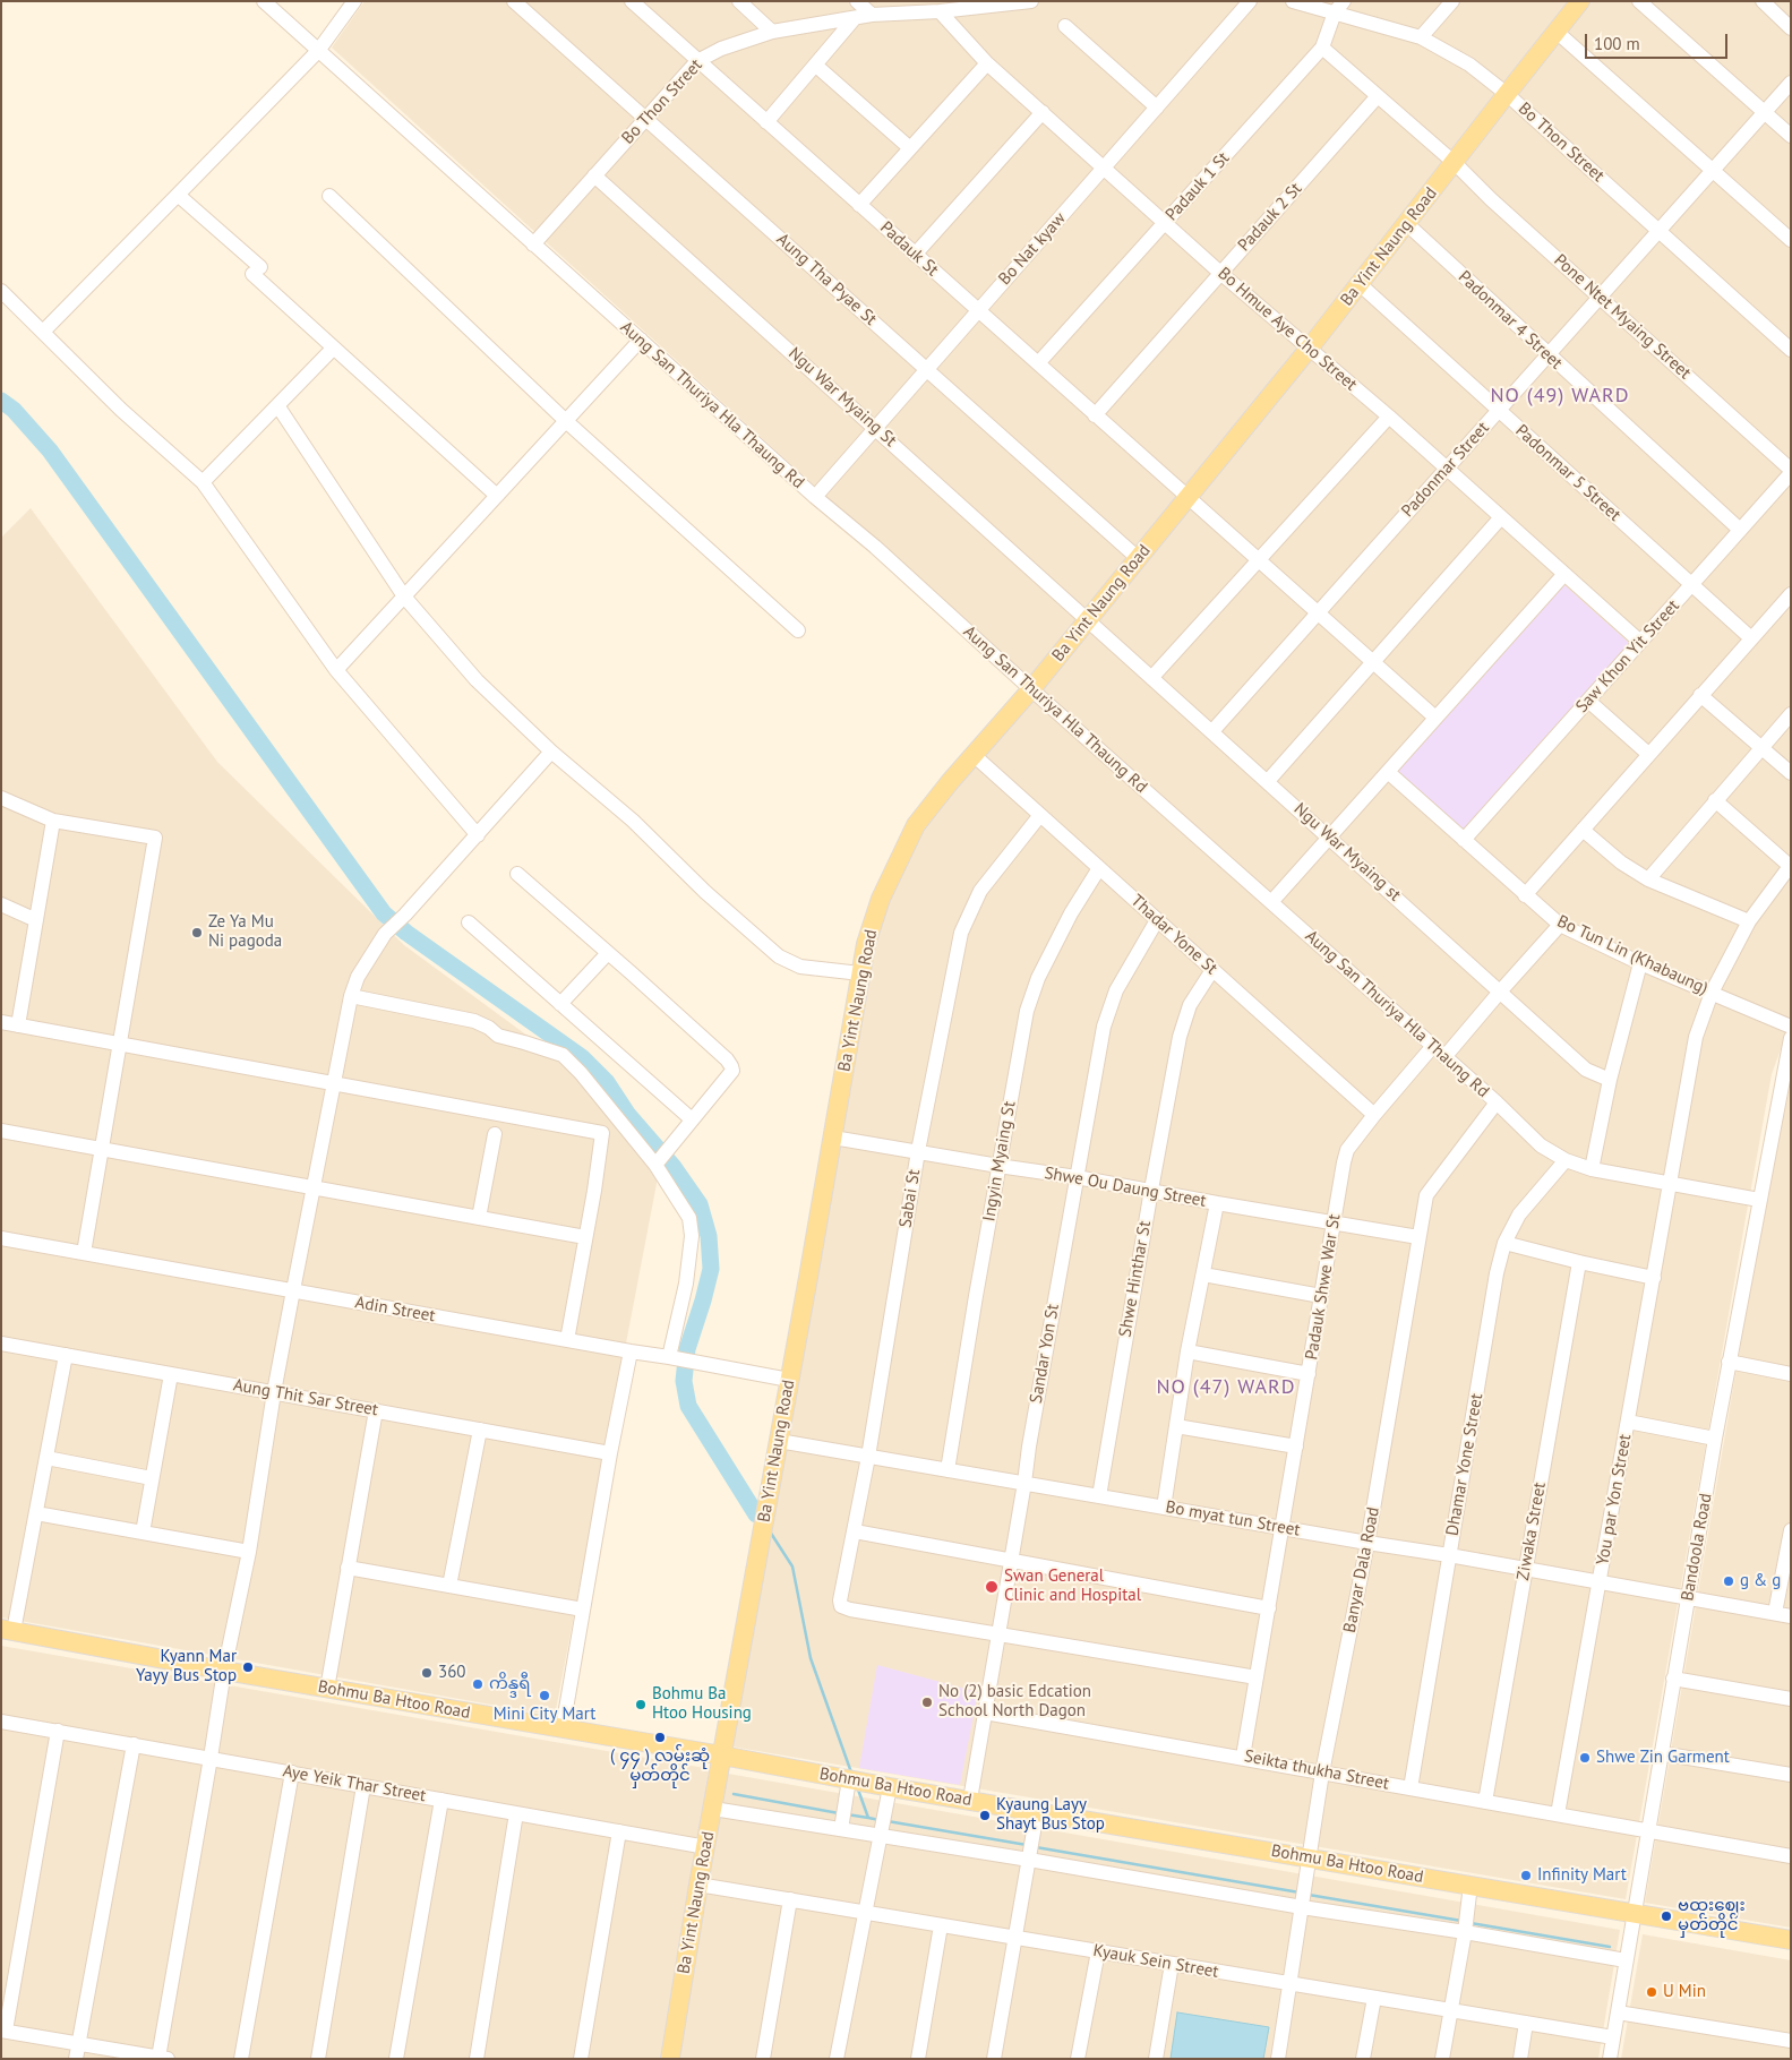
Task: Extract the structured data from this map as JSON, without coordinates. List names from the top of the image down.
{
  "streets": {
    "main road": ["Ba Yint Naung Road", "Bohmu Ba Htoo Road"],
    "street": [
      "Bo Thon Street",
      "Padauk 1 St",
      "Padauk 2 St",
      "Padauk St",
      "Bo Nat kyaw",
      "Aung Tha Pyae St",
      "Pone Ntet Myaing Street",
      "Padonmar 4 Street",
      "Bo Hmue Aye Cho Street",
      "Ngu War Myaing St",
      "Aung San Thuriya Hla Thaung Rd",
      "Padonmar Street",
      "Padonmar 5 Street",
      "Saw Khon Yit Street",
      "Ngu War Myaing st",
      "Thadar Yone St",
      "Bo Tun Lin (Khabaung)",
      "Ingyin Myaing St",
      "Shwe Ou Daung Street",
      "Sabai St",
      "Shwe Hinthar St",
      "Padauk Shwe War St",
      "Adin Street",
      "Sandar Yon St",
      "Aung Thit Sar Street",
      "Dhamar Yone Street",
      "You par Yon Street",
      "Bo myat tun Street",
      "Ziwaka Street",
      "Bandoola Road",
      "Banyar Dala Road",
      "Seikta thukha Street",
      "Aye Yeik Thar Street",
      "Kyauk Sein Street"
    ]
  },
  "crossings": [
    ["Bo Thon Street", "Padauk 1 St"],
    ["Bo Thon Street", "Ba Yint Naung Road"],
    ["Bo Thon Street", "Padauk St"],
    ["Bo Thon Street", "Aung Tha Pyae St"],
    ["Bo Thon Street", "Bo Hmue Aye Cho Street"],
    ["Bo Thon Street", "Ngu War Myaing St"],
    ["Bo Thon Street", "Aung San Thuriya Hla Thaung Rd"],
    ["Bo Thon Street", "Padonmar Street"],
    ["Padauk 1 St", "Padauk St"],
    ["Padauk 1 St", "Pone Ntet Myaing Street"],
    ["Padauk 1 St", "Bo Hmue Aye Cho Street"],
    ["Padauk 2 St", "Padauk St"],
    ["Padauk 2 St", "Pone Ntet Myaing Street"],
    ["Padauk 2 St", "Bo Hmue Aye Cho Street"],
    ["Ba Yint Naung Road", "Padauk St"],
    ["Ba Yint Naung Road", "Aung Tha Pyae St"],
    ["Ba Yint Naung Road", "Pone Ntet Myaing Street"],
    ["Ba Yint Naung Road", "Padonmar 4 Street"],
    ["Ba Yint Naung Road", "Bo Hmue Aye Cho Street"],
    ["Ba Yint Naung Road", "Ngu War Myaing St"],
    ["Ba Yint Naung Road", "Aung San Thuriya Hla Thaung Rd"],
    ["Ba Yint Naung Road", "Padonmar 5 Street"],
    ["Ba Yint Naung Road", "Ngu War Myaing st"],
    ["Ba Yint Naung Road", "Thadar Yone St"],
    ["Ba Yint Naung Road", "Shwe Ou Daung Street"],
    ["Ba Yint Naung Road", "Adin Street"],
    ["Ba Yint Naung Road", "Bo myat tun Street"],
    ["Ba Yint Naung Road", "Bohmu Ba Htoo Road"],
    ["Ba Yint Naung Road", "Aye Yeik Thar Street"],
    ["Ba Yint Naung Road", "Kyauk Sein Street"],
    ["Padauk St", "Bo Nat kyaw"],
    ["Padauk St", "Padonmar Street"],
    ["Bo Nat kyaw", "Aung Tha Pyae St"],
    ["Bo Nat kyaw", "Bo Hmue Aye Cho Street"],
    ["Bo Nat kyaw", "Ngu War Myaing St"],
    ["Bo Nat kyaw", "Aung San Thuriya Hla Thaung Rd"],
    ["Pone Ntet Myaing Street", "Padonmar Street"],
    ["Pone Ntet Myaing Street", "Saw Khon Yit Street"],
    ["Padonmar 4 Street", "Padonmar Street"],
    ["Padonmar 4 Street", "Saw Khon Yit Street"],
    ["Bo Hmue Aye Cho Street", "Padonmar Street"],
    ["Bo Hmue Aye Cho Street", "Saw Khon Yit Street"],
    ["Ngu War Myaing St", "Ngu War Myaing st"],
    ["Aung San Thuriya Hla Thaung Rd", "Padauk Shwe War St"],
    ["Aung San Thuriya Hla Thaung Rd", "Dhamar Yone Street"],
    ["Aung San Thuriya Hla Thaung Rd", "You par Yon Street"],
    ["Aung San Thuriya Hla Thaung Rd", "Bandoola Road"],
    ["Aung San Thuriya Hla Thaung Rd", "Banyar Dala Road"],
    ["Padonmar Street", "Padonmar 5 Street"],
    ["Padonmar Street", "Ngu War Myaing st"],
    ["Padonmar 5 Street", "Saw Khon Yit Street"],
    ["Saw Khon Yit Street", "Bo Tun Lin (Khabaung)"],
    ["Thadar Yone St", "Ingyin Myaing St"],
    ["Thadar Yone St", "Sabai St"],
    ["Thadar Yone St", "Shwe Hinthar St"],
    ["Thadar Yone St", "Padauk Shwe War St"],
    ["Thadar Yone St", "Sandar Yon St"],
    ["Bo Tun Lin (Khabaung)", "You par Yon Street"],
    ["Ingyin Myaing St", "Shwe Ou Daung Street"],
    ["Ingyin Myaing St", "Bo myat tun Street"],
    ["Shwe Ou Daung Street", "Sabai St"],
    ["Shwe Ou Daung Street", "Shwe Hinthar St"],
    ["Shwe Ou Daung Street", "Padauk Shwe War St"],
    ["Shwe Ou Daung Street", "Sandar Yon St"],
    ["Shwe Ou Daung Street", "Banyar Dala Road"],
    ["Sabai St", "Sandar Yon St"],
    ["Sabai St", "Bo myat tun Street"],
    ["Shwe Hinthar St", "Bo myat tun Street"],
    ["Padauk Shwe War St", "Bo myat tun Street"],
    ["Padauk Shwe War St", "Seikta thukha Street"],
    ["Sandar Yon St", "Bo myat tun Street"],
    ["Sandar Yon St", "Bohmu Ba Htoo Road"],
    ["Sandar Yon St", "Seikta thukha Street"],
    ["Dhamar Yone Street", "Bo myat tun Street"],
    ["Dhamar Yone Street", "Seikta thukha Street"],
    ["You par Yon Street", "Bo myat tun Street"],
    ["You par Yon Street", "Seikta thukha Street"],
    ["Bo myat tun Street", "Ziwaka Street"],
    ["Bo myat tun Street", "Bandoola Road"],
    ["Bo myat tun Street", "Banyar Dala Road"],
    ["Ziwaka Street", "Seikta thukha Street"],
    ["Bandoola Road", "Bohmu Ba Htoo Road"],
    ["Bandoola Road", "Seikta thukha Street"],
    ["Bandoola Road", "Kyauk Sein Street"],
    ["Banyar Dala Road", "Bohmu Ba Htoo Road"],
    ["Banyar Dala Road", "Seikta thukha Street"],
    ["Banyar Dala Road", "Kyauk Sein Street"]
  ],
  "districts": ["NO (49) WARD", "NO (47) WARD"],
  "places": [
    "Ze Ya Mu Ni pagoda",
    "g & g",
    "Swan General Clinic and Hospital",
    "Kyann Mar Yayy Bus Stop",
    "360",
    "ကိန္ဒရီ",
    "Mini City Mart",
    "No (2) basic Edcation School North Dagon",
    "Bohmu Ba Htoo Housing",
    "( ၄၄ ) လမ်းဆုံ မှတ်တိုင်",
    "Shwe Zin Garment",
    "Kyaung Layy Shayt Bus Stop",
    "Infinity Mart",
    "ဗထူးဈေး မှတ်တိုင်",
    "U Min"
  ],
  "scale_bar": "100 m"
}
